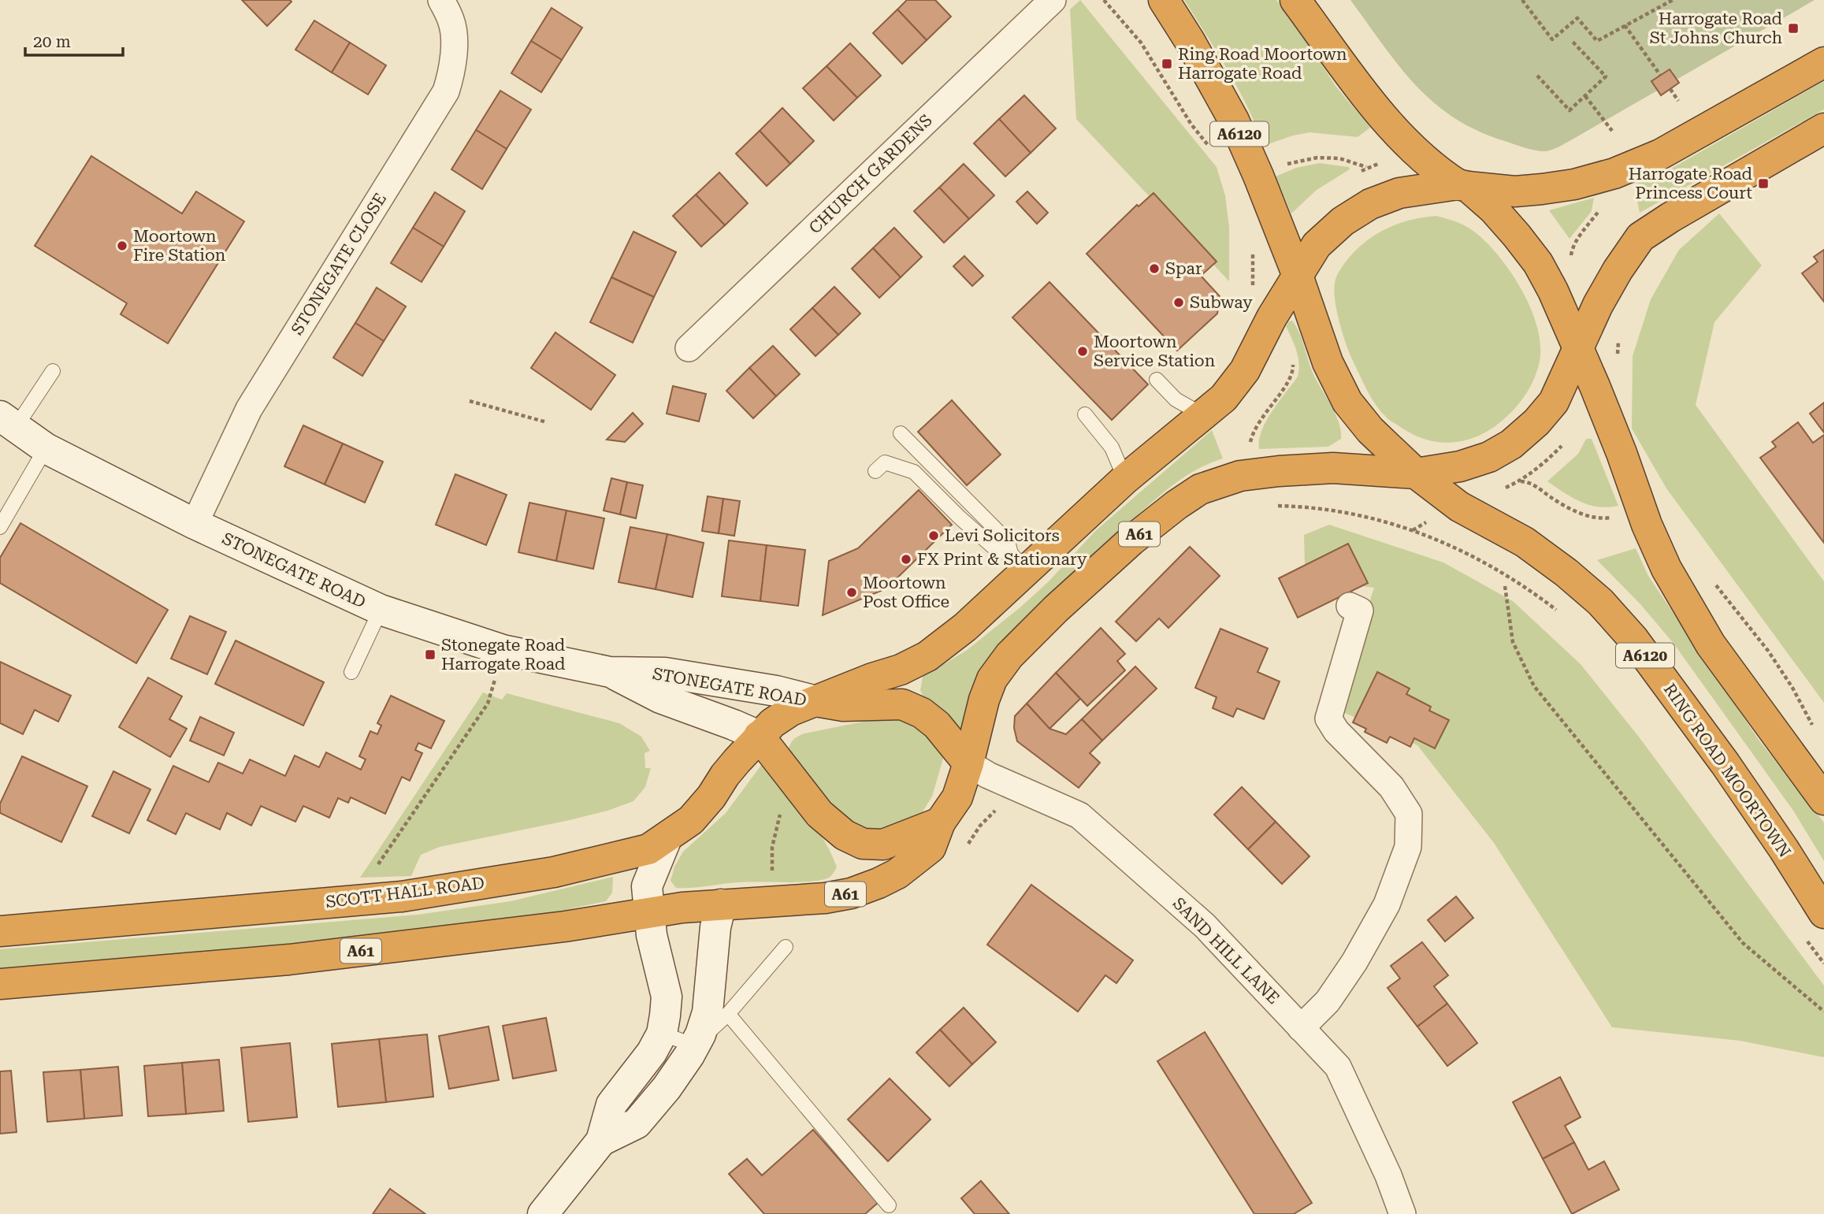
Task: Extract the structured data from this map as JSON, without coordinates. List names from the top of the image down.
{
  "streets": {
    "highway": [
      "A6120",
      "A61",
      "RING ROAD MOORTOWN",
      "SCOTT HALL ROAD"
    ],
    "main road": ["STONEGATE ROAD"],
    "street": ["CHURCH GARDENS", "STONEGATE CLOSE", "SAND HILL LANE"]
  },
  "crossings": [
    ["A6120", "RING ROAD MOORTOWN"],
    ["STONEGATE CLOSE", "STONEGATE ROAD"],
    ["A61", "STONEGATE ROAD"],
    ["A61", "RING ROAD MOORTOWN"],
    ["A61", "SCOTT HALL ROAD"],
    ["A61", "SAND HILL LANE"],
    ["STONEGATE ROAD", "SCOTT HALL ROAD"],
    ["STONEGATE ROAD", "SAND HILL LANE"],
    ["SCOTT HALL ROAD", "SAND HILL LANE"]
  ],
  "places": {
    "transit": [
      "Harrogate Road St Johns Church",
      "Ring Road Moortown Harrogate Road",
      "Harrogate Road Princess Court",
      "Stonegate Road Harrogate Road"
    ],
    "other": [
      "Moortown Fire Station",
      "Spar",
      "Subway",
      "Moortown Service Station",
      "Levi Solicitors",
      "FX Print & Stationary",
      "Moortown Post Office"
    ]
  },
  "scale_bar": "20 m"
}
